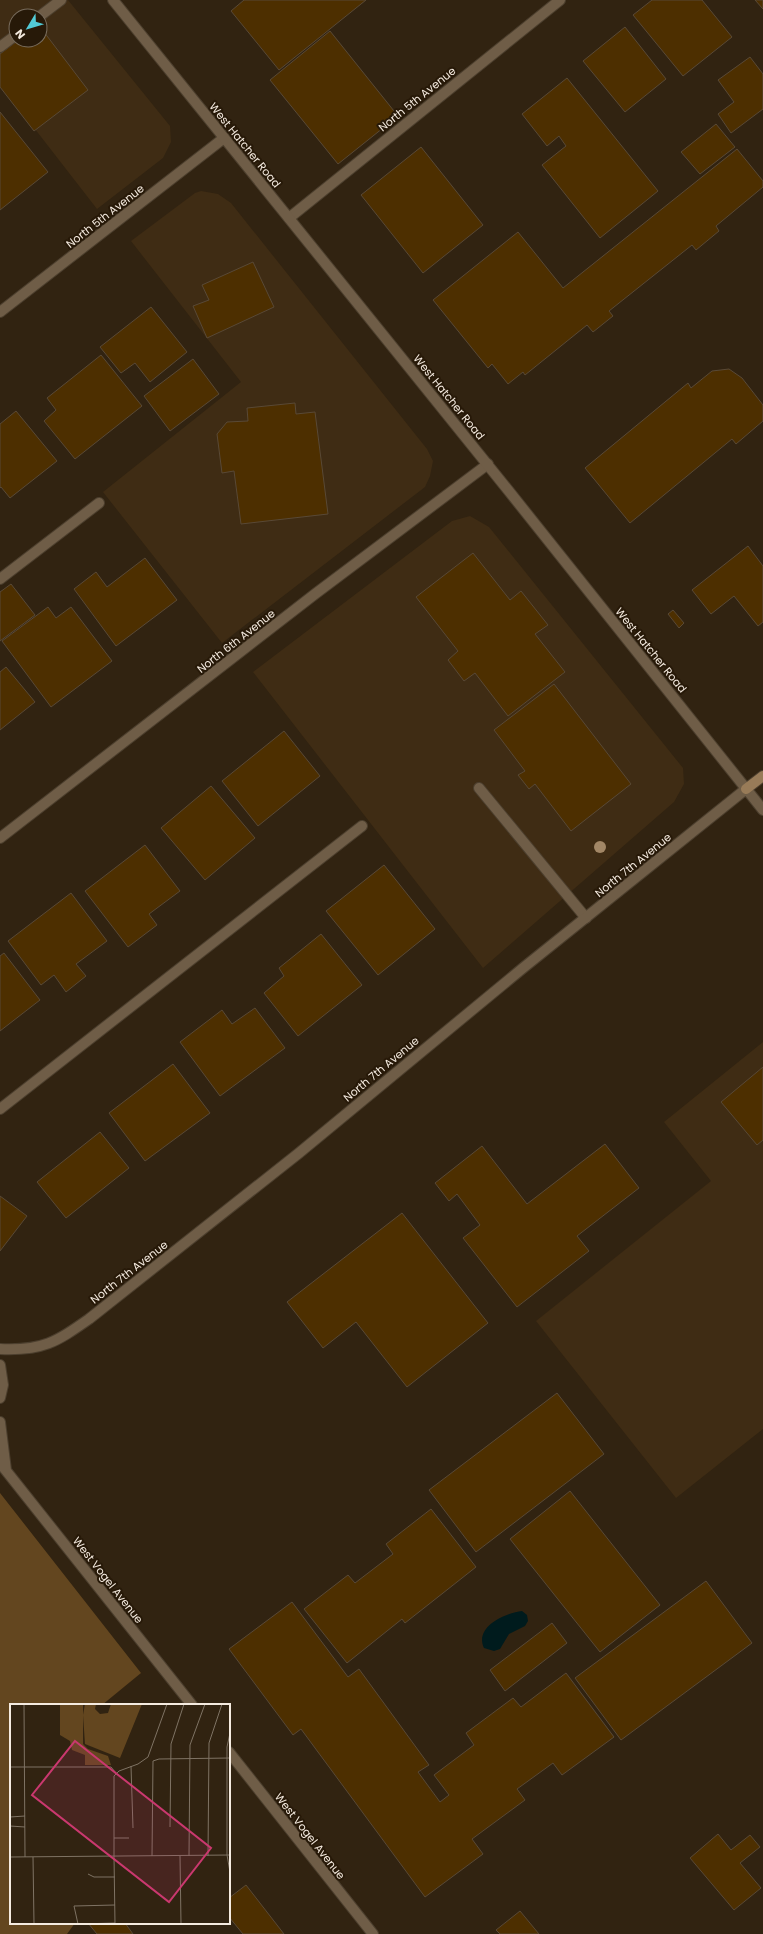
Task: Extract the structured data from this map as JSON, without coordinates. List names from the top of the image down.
{
  "streets": {
    "main road": ["North 7th Avenue"],
    "street": [
      "North 5th Avenue",
      "West Hatcher Road",
      "North 6th Avenue",
      "West Vogel Avenue"
    ]
  },
  "crossings": [
    ["North 5th Avenue", "West Hatcher Road"],
    ["West Hatcher Road", "North 6th Avenue"],
    ["West Hatcher Road", "North 7th Avenue"]
  ],
  "north": "bottom left"
}
